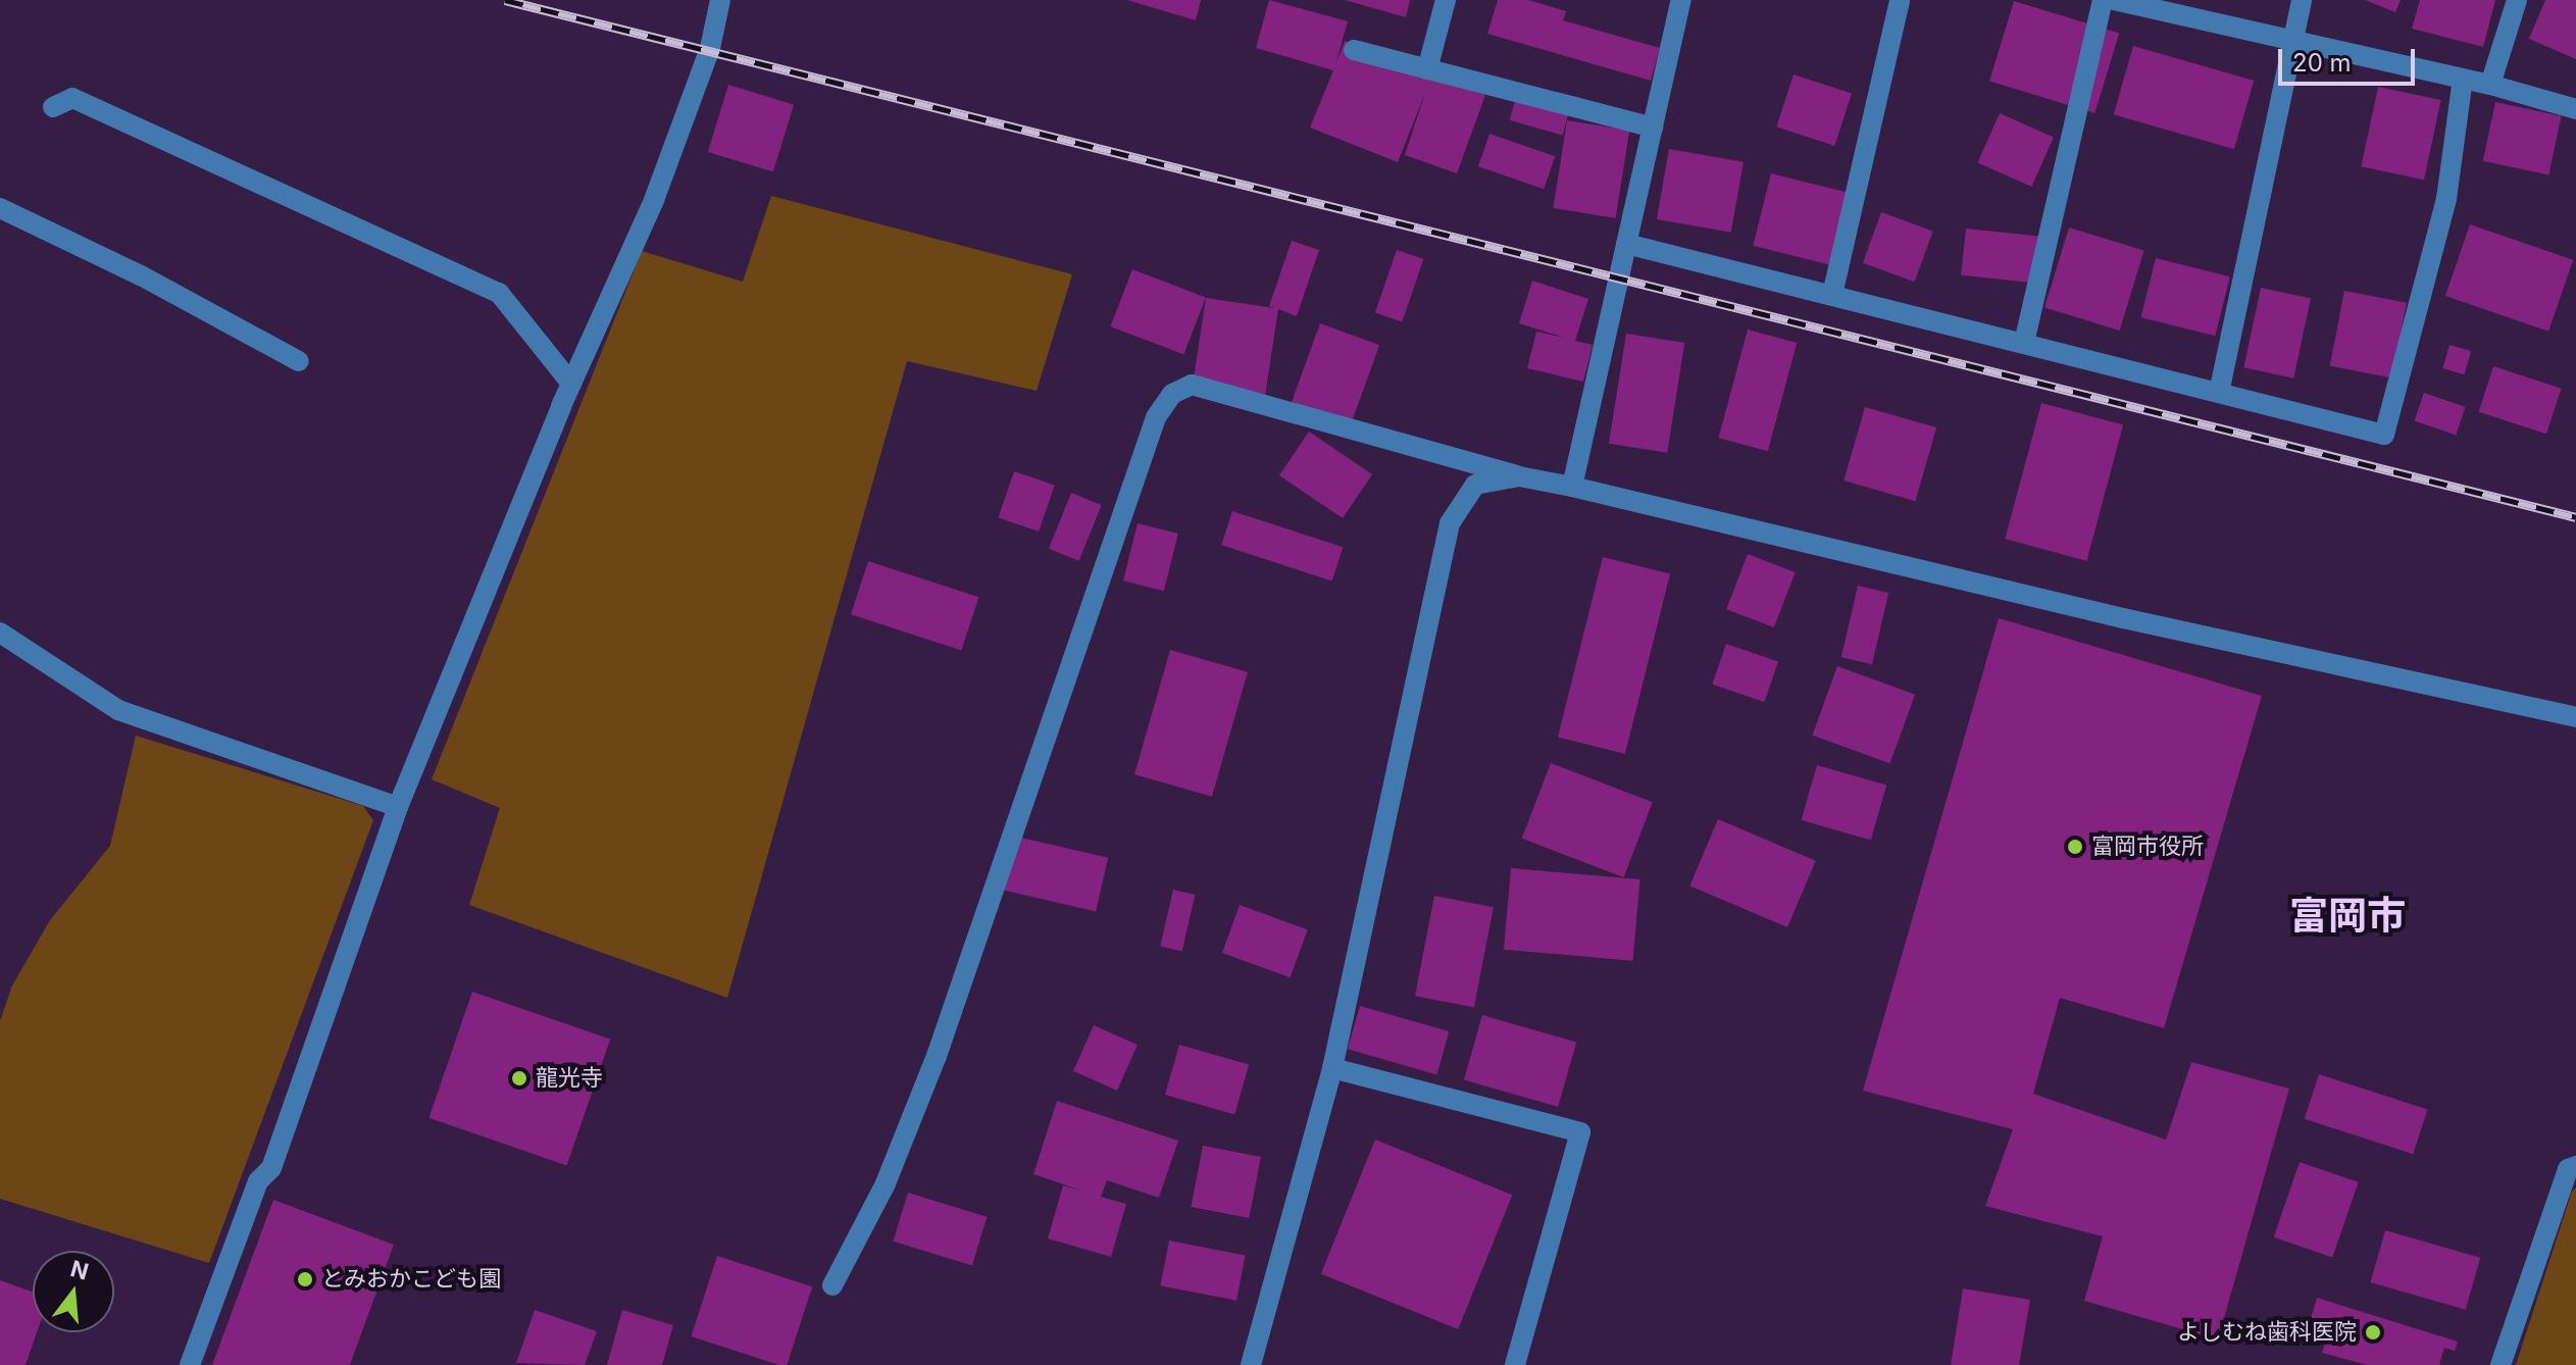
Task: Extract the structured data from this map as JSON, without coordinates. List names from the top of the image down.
{
  "districts": ["富岡市"],
  "places": [
    "富岡市役所",
    "龍光寺",
    "とみおかこども園",
    "よしむね歯科医院"
  ],
  "scale_bar": "20 m",
  "north": "top"
}
